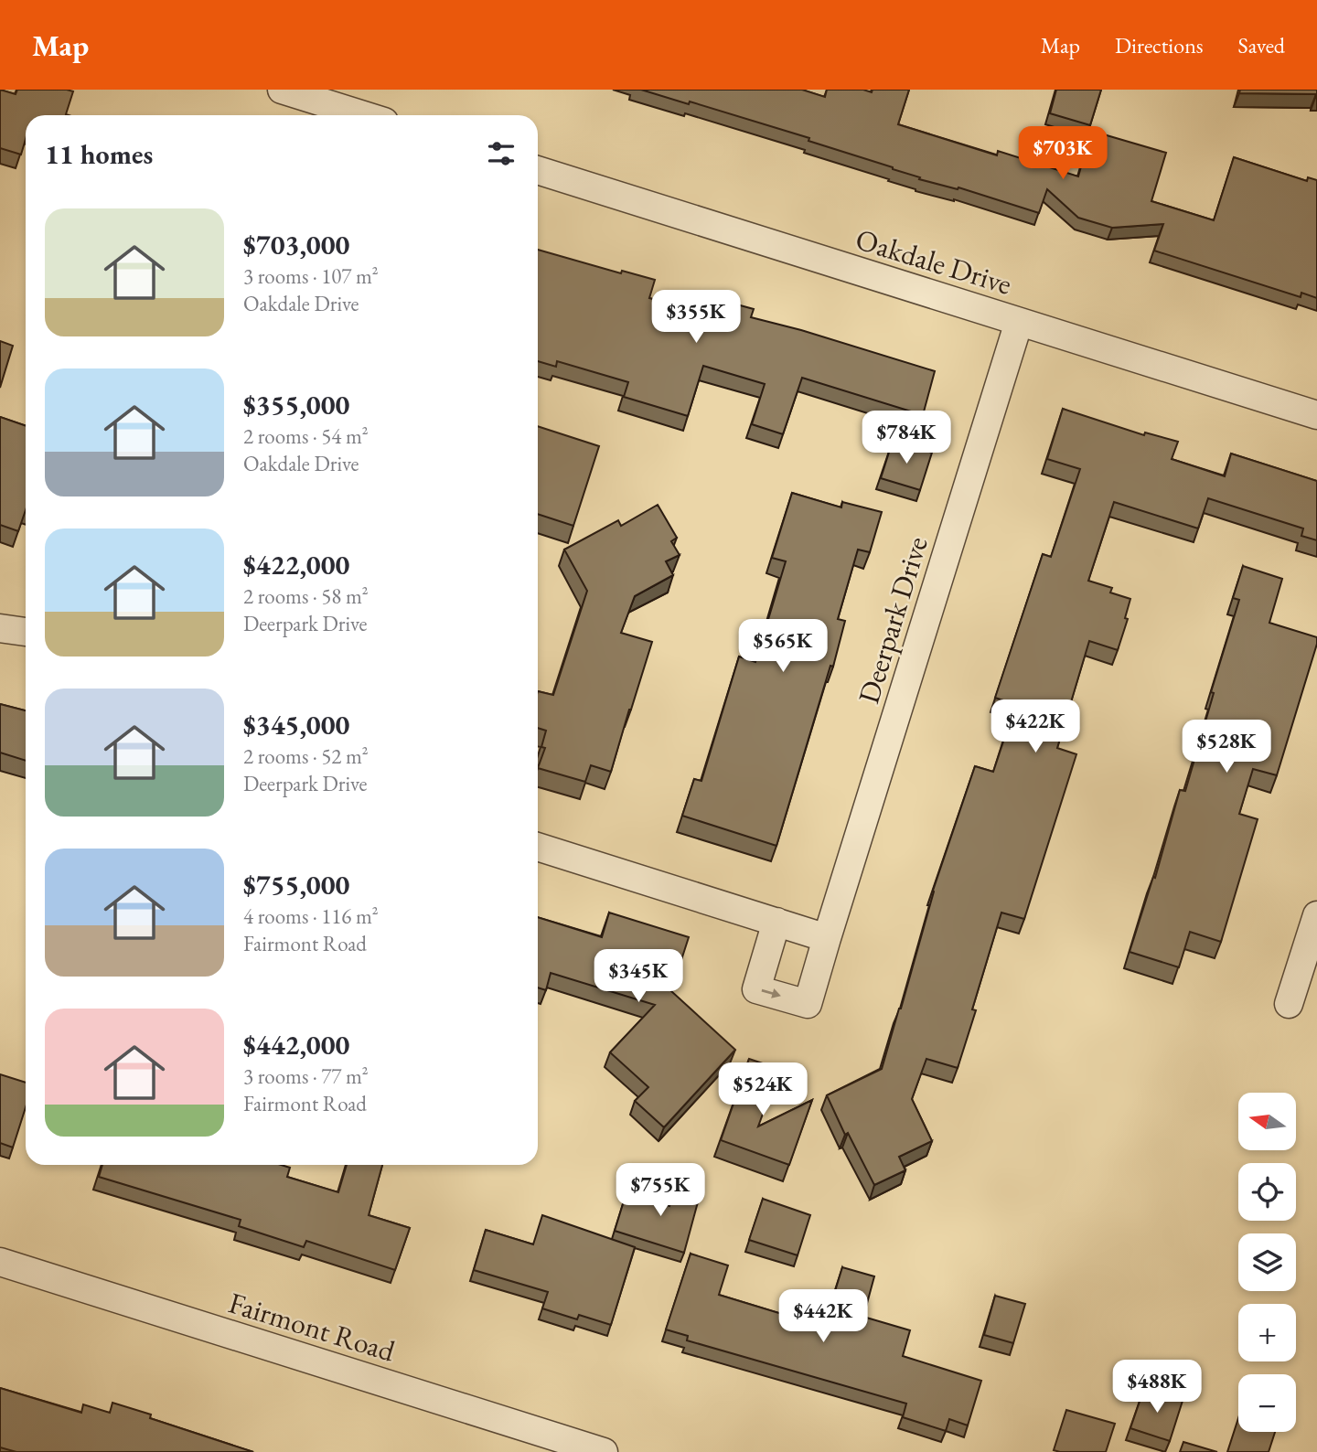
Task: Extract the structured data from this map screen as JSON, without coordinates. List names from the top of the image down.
{
  "streets": {
    "street": ["Oakdale Drive", "Deerpark Drive", "Fairmont Road"]
  },
  "crossings": [
    ["Oakdale Drive", "Deerpark Drive"]
  ],
  "north": "left",
  "page": {
    "header": "Map",
    "nav": ["Map", "Directions", "Saved"],
    "heading": "11 homes",
    "price": [
      "$703K",
      "$355K",
      "$784K",
      "$565K",
      "$422K",
      "$528K",
      "$345K",
      "$524K",
      "$755K",
      "$442K",
      "$488K"
    ],
    "list": [
      {
        "name": "$703,000",
        "note": "3 rooms · 107 m² · Oakdale Drive"
      },
      {
        "name": "$355,000",
        "note": "2 rooms · 54 m² · Oakdale Drive"
      },
      {
        "name": "$422,000",
        "note": "2 rooms · 58 m² · Deerpark Drive"
      },
      {
        "name": "$345,000",
        "note": "2 rooms · 52 m² · Deerpark Drive"
      },
      {
        "name": "$755,000",
        "note": "4 rooms · 116 m² · Fairmont Road"
      },
      {
        "name": "$442,000",
        "note": "3 rooms · 77 m² · Fairmont Road"
      }
    ],
    "map_buttons": ["+", "−"]
  }
}
